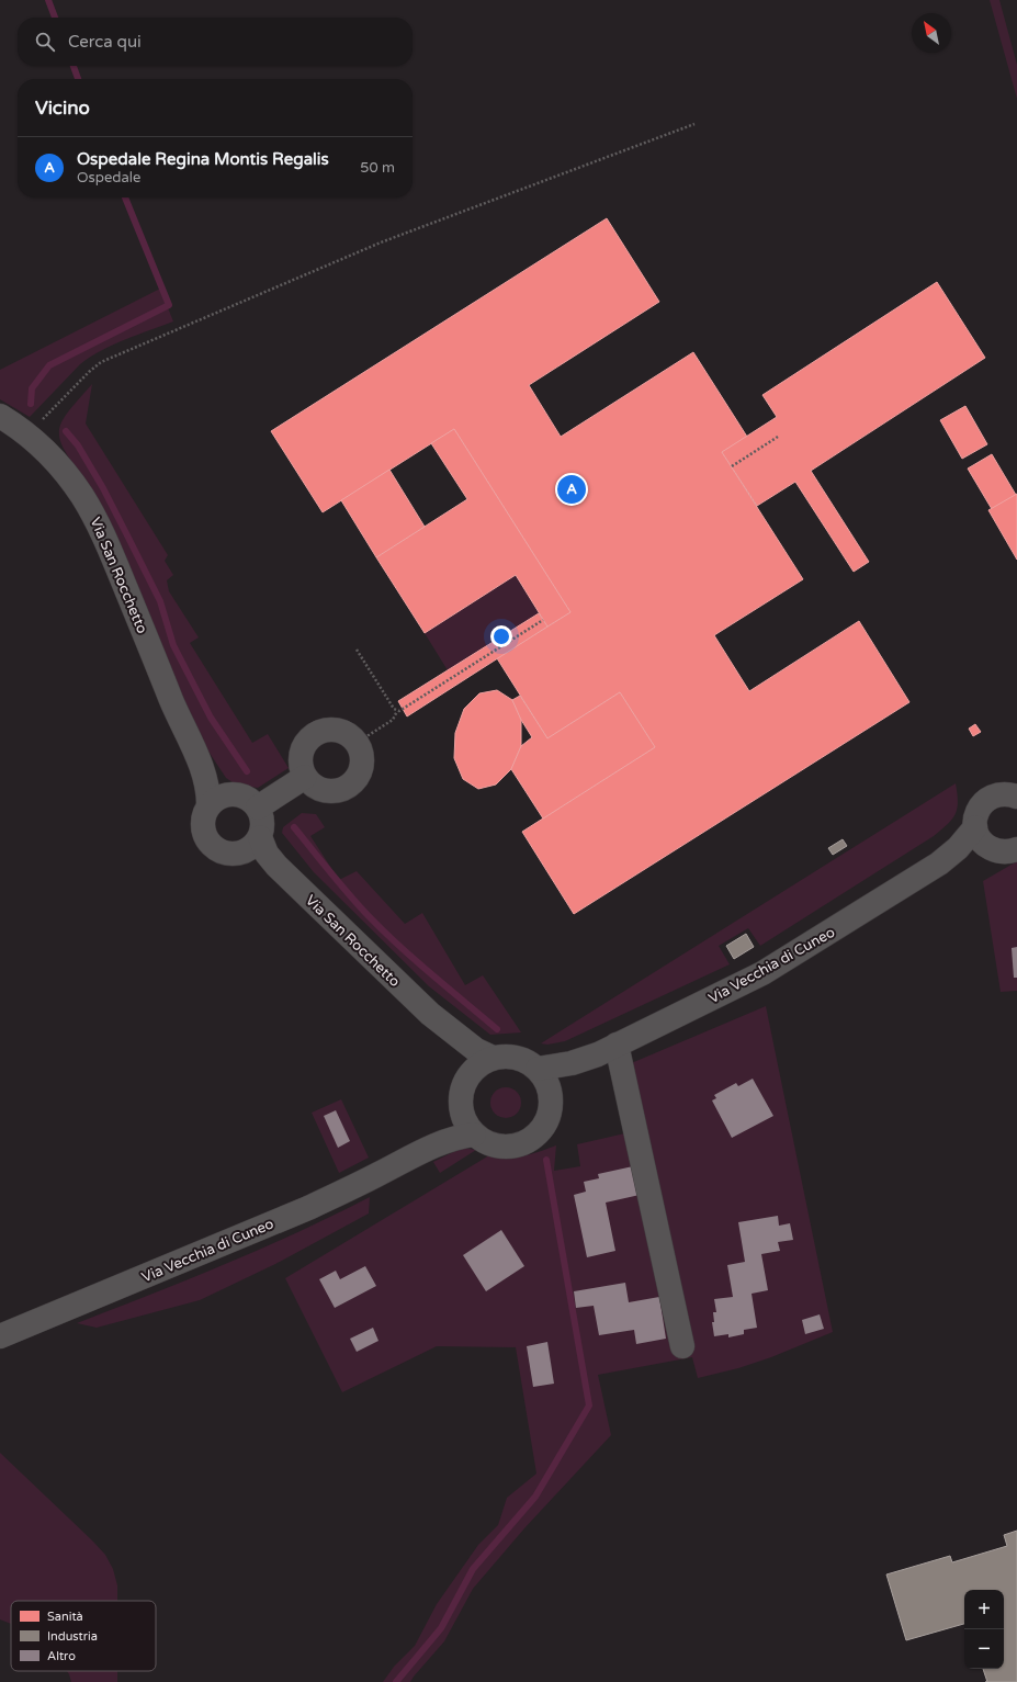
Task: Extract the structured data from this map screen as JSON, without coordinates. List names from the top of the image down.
{
  "streets": {
    "street": ["Via San Rocchetto", "Via Vecchia di Cuneo"]
  },
  "crossings": [
    ["Via San Rocchetto", "Via Vecchia di Cuneo"]
  ],
  "legend": ["Sanità", "Industria", "Altro"],
  "north": "top left",
  "page": {
    "search": "Cerca qui",
    "heading": "Vicino",
    "list": [
      {
        "mark": "A",
        "name": "Ospedale Regina Montis Regalis",
        "note": "Ospedale",
        "value": "50 m"
      }
    ],
    "pins": "A",
    "map_buttons": ["+", "−"]
  }
}
